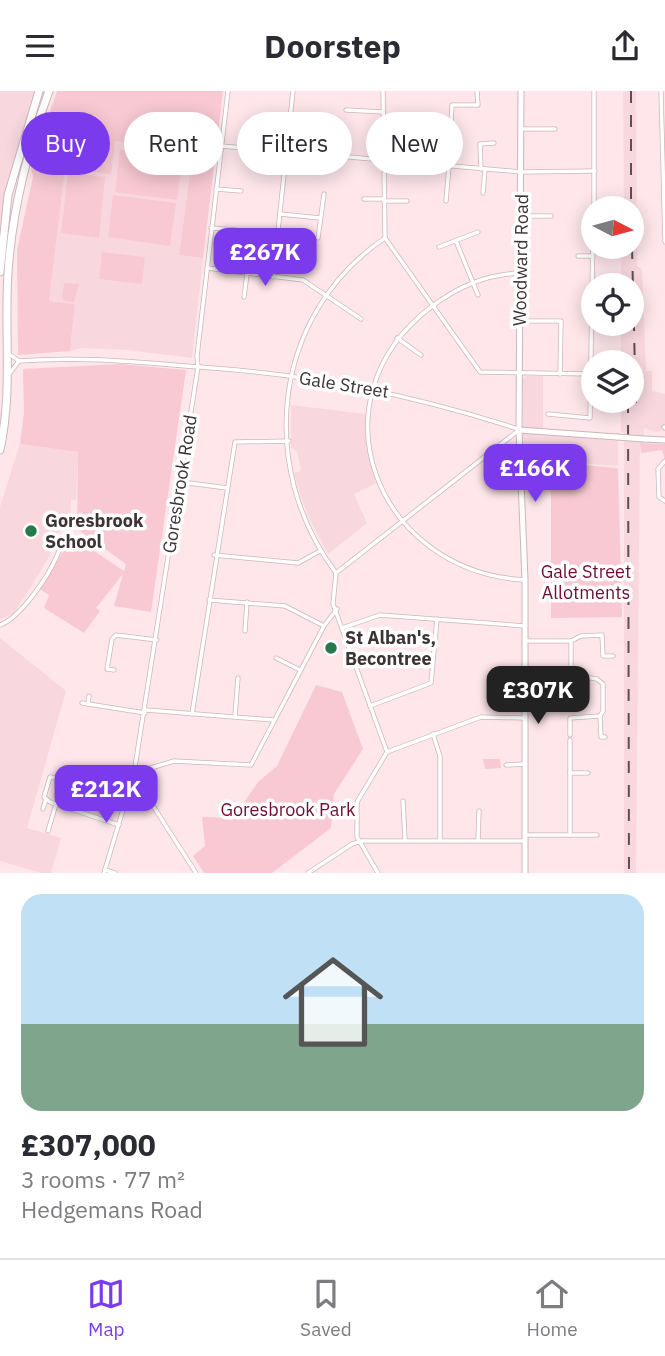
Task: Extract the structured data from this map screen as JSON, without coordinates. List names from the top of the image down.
{
  "streets": {
    "street": ["Woodward Road", "Gale Street", "Goresbrook Road"]
  },
  "crossings": [
    ["Woodward Road", "Gale Street"],
    ["Gale Street", "Goresbrook Road"]
  ],
  "parks": ["Gale Street Allotments", "Goresbrook Park"],
  "places": ["Goresbrook School", "St Alban's, Becontree"],
  "north": "right",
  "page": {
    "header": "Doorstep",
    "chip": [
      "Buy",
      "Rent",
      "Filters",
      "New"
    ],
    "price": [
      "£267K",
      "£166K",
      "£307K",
      "£212K"
    ],
    "list": [
      {
        "name": "£307,000",
        "note": "3 rooms · 77 m² · Hedgemans Road"
      }
    ],
    "tabs": ["Map", "Saved", "Home"]
  }
}
